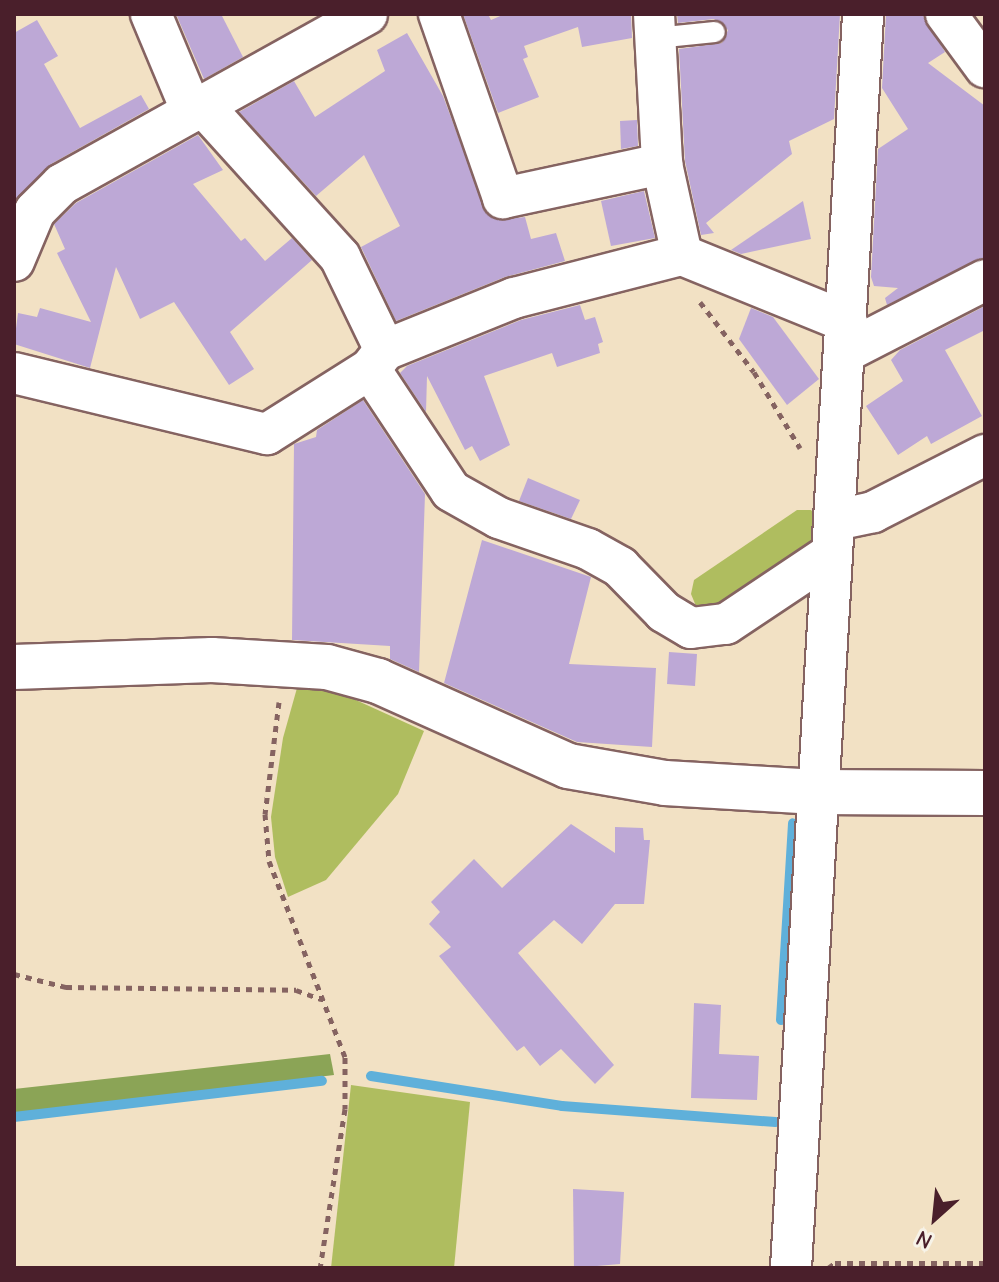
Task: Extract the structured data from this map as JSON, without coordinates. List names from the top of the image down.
{
  "north": "bottom left"
}
